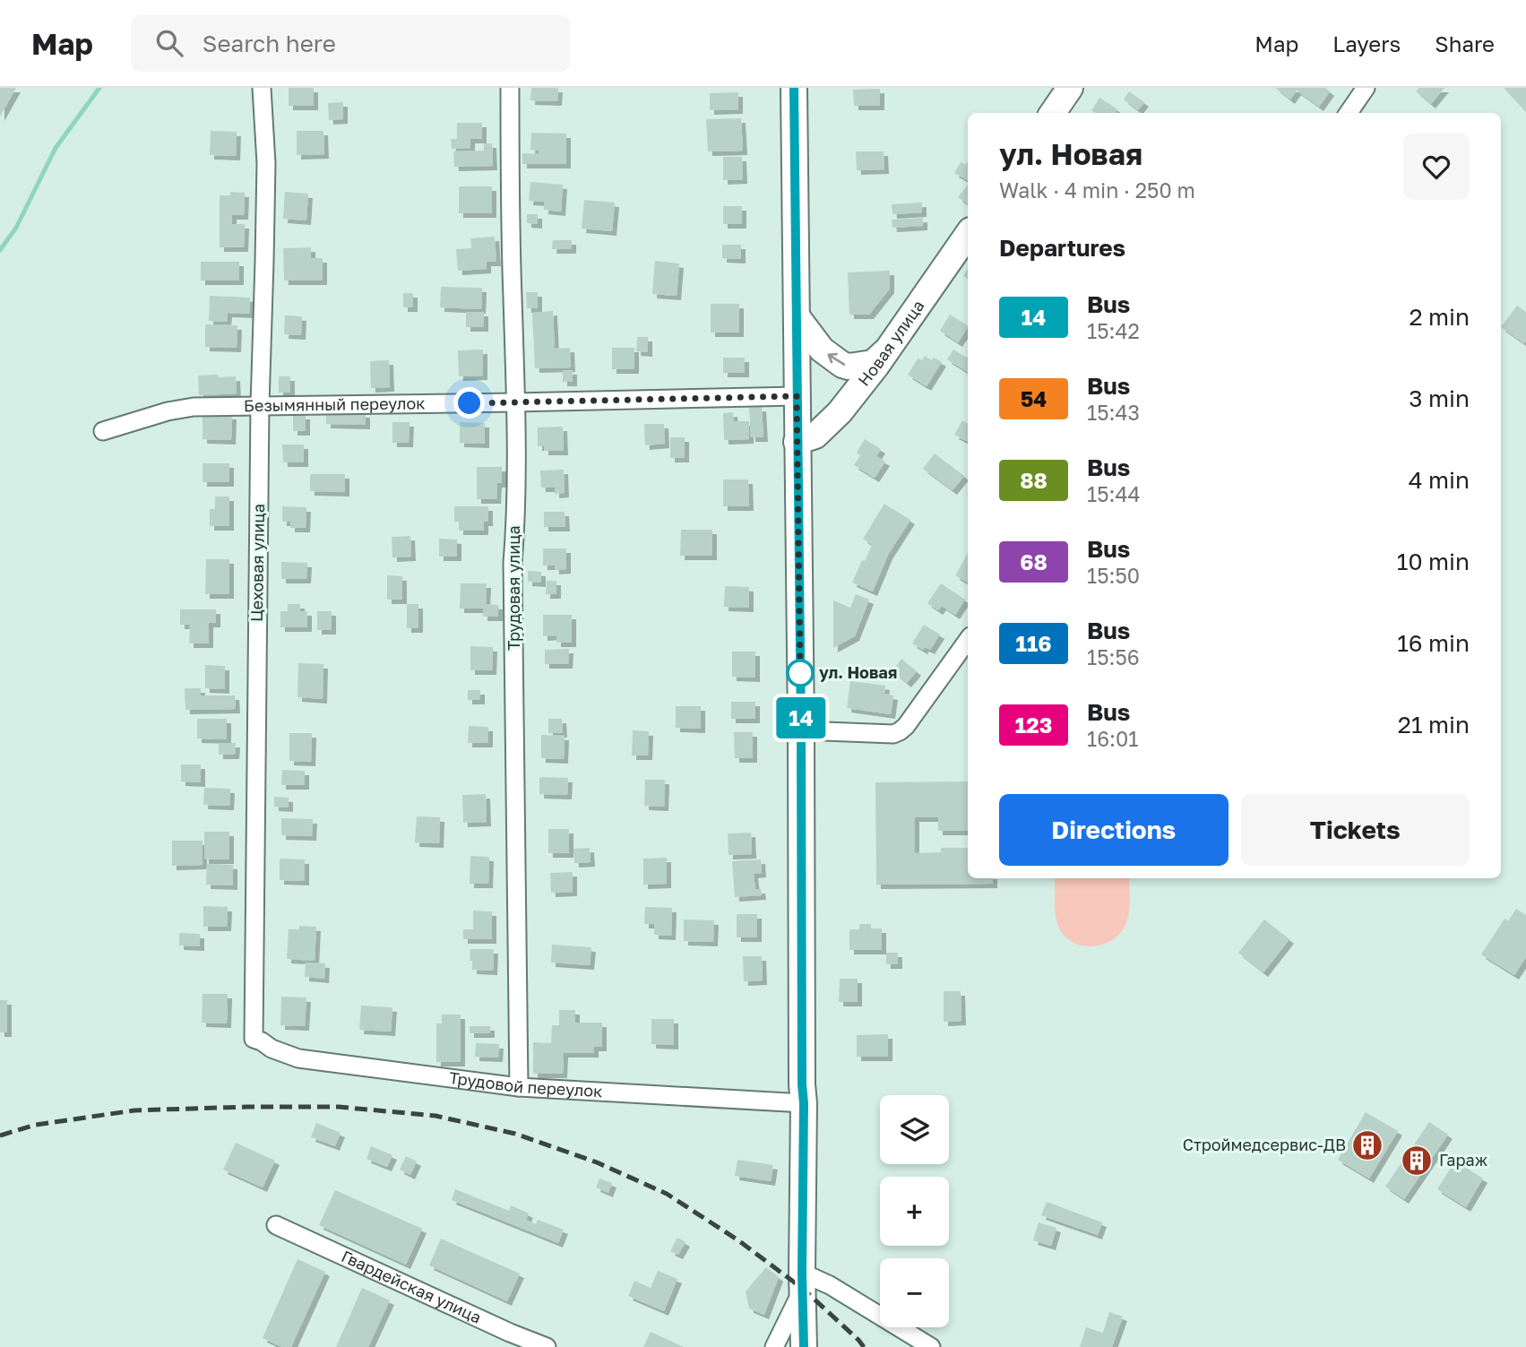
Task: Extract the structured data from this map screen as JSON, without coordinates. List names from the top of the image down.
{
  "streets": {
    "main road": ["Новая улица"],
    "street": [
      "Безымянный переулок",
      "Цеховая улица",
      "Трудовая улица",
      "Трудовой переулок",
      "Гвардейская улица"
    ]
  },
  "crossings": [
    ["Безымянный переулок", "Цеховая улица"],
    ["Безымянный переулок", "Трудовая улица"],
    ["Цеховая улица", "Трудовой переулок"],
    ["Трудовая улица", "Трудовой переулок"]
  ],
  "places": {
    "other": ["ул. Новая"],
    "building": ["Строймедсервис-ДВ", "Гараж"]
  },
  "lines": ["bus line 14"],
  "page": {
    "header": "Map",
    "search": "Search here",
    "nav": ["Map", "Layers", "Share"],
    "on_map": "14",
    "heading": [
      ["ул. Новая", "Walk · 4 min · 250 m"],
      "Departures"
    ],
    "list": [
      {
        "mark": "14",
        "name": "Bus",
        "note": "15:42",
        "value": "2 min"
      },
      {
        "mark": "54",
        "name": "Bus",
        "note": "15:43",
        "value": "3 min"
      },
      {
        "mark": "88",
        "name": "Bus",
        "note": "15:44",
        "value": "4 min"
      },
      {
        "mark": "68",
        "name": "Bus",
        "note": "15:50",
        "value": "10 min"
      },
      {
        "mark": "116",
        "name": "Bus",
        "note": "15:56",
        "value": "16 min"
      },
      {
        "mark": "123",
        "name": "Bus",
        "note": "16:01",
        "value": "21 min"
      }
    ],
    "buttons": ["Directions", "Tickets"],
    "map_buttons": ["+", "−"]
  }
}
